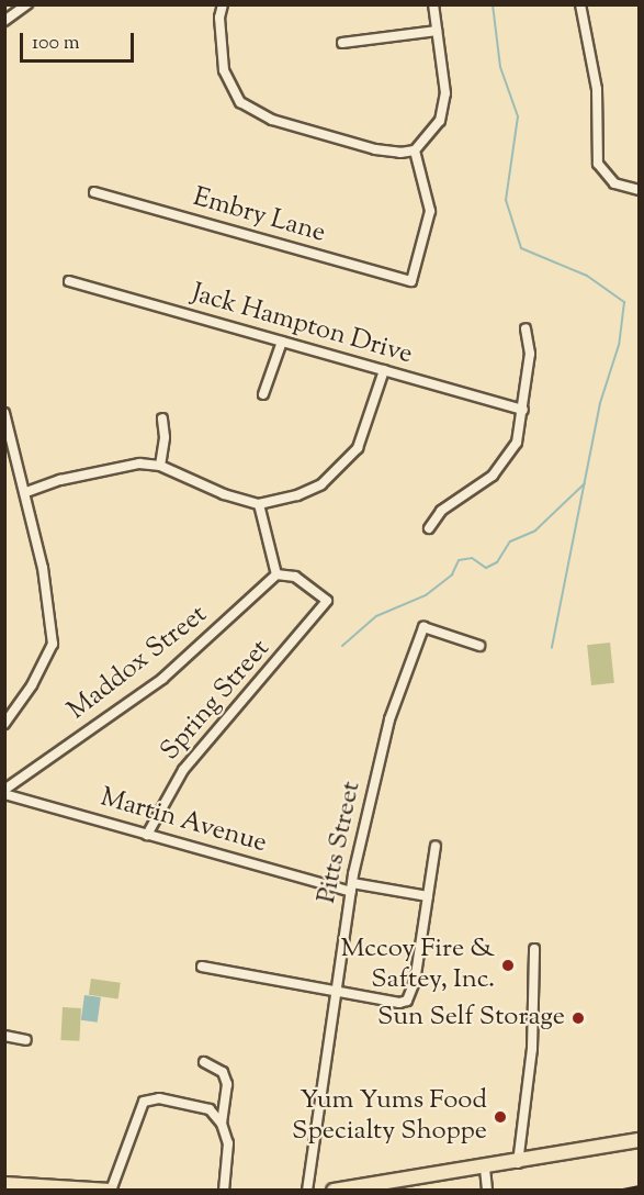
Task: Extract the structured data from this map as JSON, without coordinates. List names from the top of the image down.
{
  "streets": {
    "street": [
      "Embry Lane",
      "Jack Hampton Drive",
      "Maddox Street",
      "Spring Street",
      "Martin Avenue",
      "Pitts Street"
    ]
  },
  "crossings": [
    ["Maddox Street", "Spring Street"],
    ["Maddox Street", "Martin Avenue"],
    ["Spring Street", "Martin Avenue"],
    ["Martin Avenue", "Pitts Street"]
  ],
  "places": ["Mccoy Fire & Saftey, Inc.", "Sun Self Storage", "Yum Yums Food Specialty Shoppe"],
  "scale_bar": "100 m"
}
